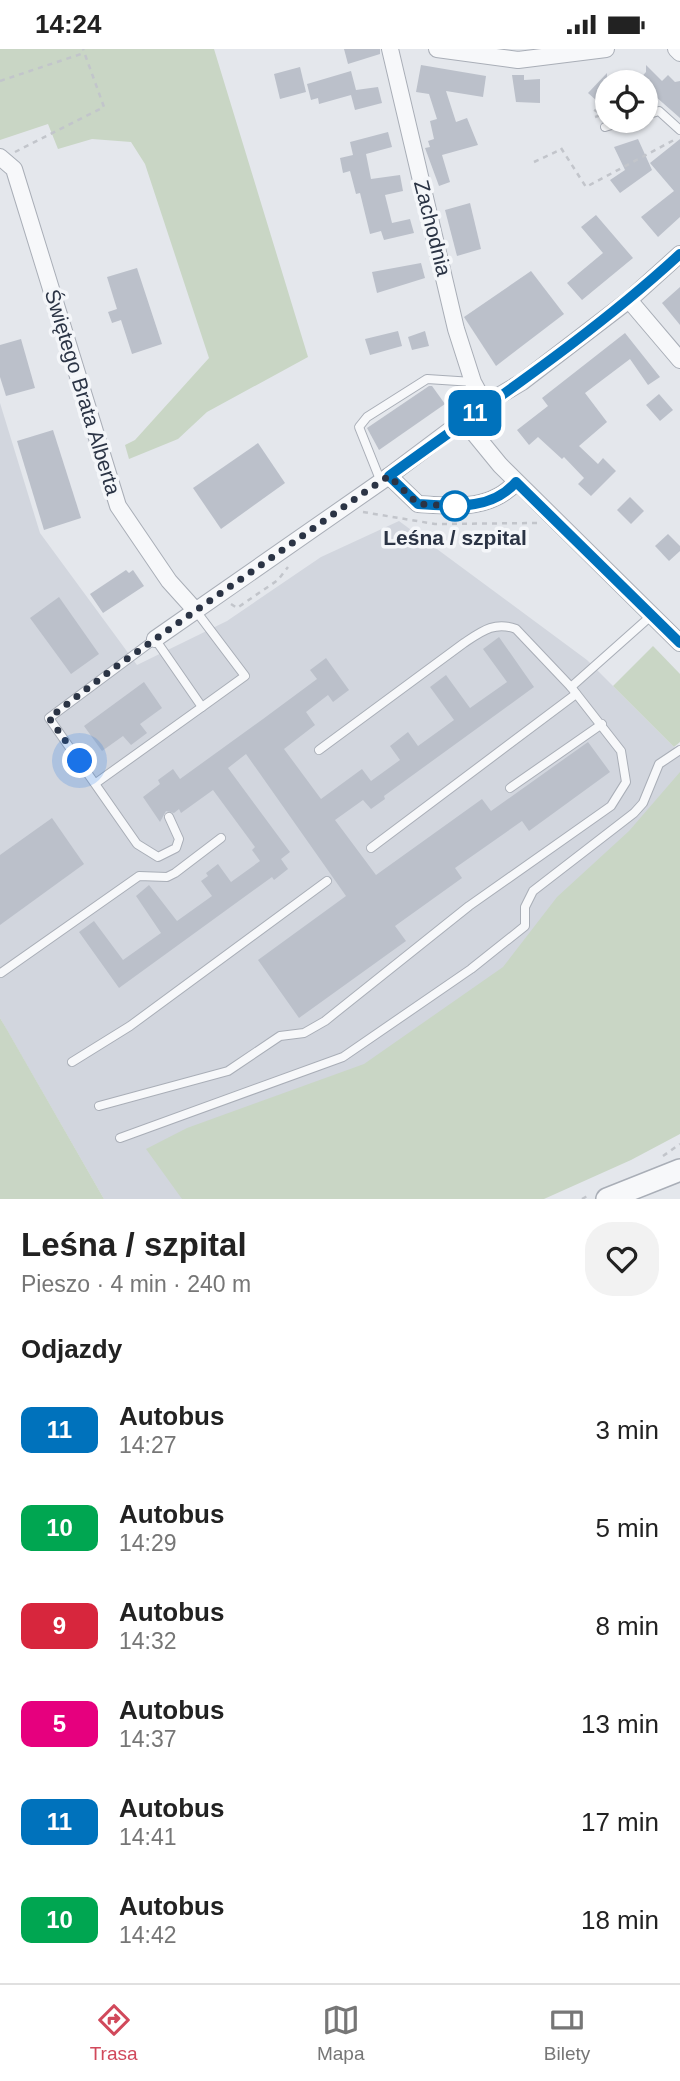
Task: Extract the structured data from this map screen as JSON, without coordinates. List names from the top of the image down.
{
  "streets": {
    "street": ["Zachodnia", "Świętego Brata Alberta"]
  },
  "places": ["Leśna / szpital"],
  "lines": ["bus line 11"],
  "page": {
    "status": "14:24",
    "on_map": "11",
    "heading": [
      ["Leśna / szpital", "Pieszo · 4 min · 240 m"],
      "Odjazdy"
    ],
    "list": [
      {
        "mark": "11",
        "name": "Autobus",
        "note": "14:27",
        "value": "3 min"
      },
      {
        "mark": "10",
        "name": "Autobus",
        "note": "14:29",
        "value": "5 min"
      },
      {
        "mark": "9",
        "name": "Autobus",
        "note": "14:32",
        "value": "8 min"
      },
      {
        "mark": "5",
        "name": "Autobus",
        "note": "14:37",
        "value": "13 min"
      },
      {
        "mark": "11",
        "name": "Autobus",
        "note": "14:41",
        "value": "17 min"
      },
      {
        "mark": "10",
        "name": "Autobus",
        "note": "14:42",
        "value": "18 min"
      }
    ],
    "tabs": ["Trasa", "Mapa", "Bilety"]
  }
}
